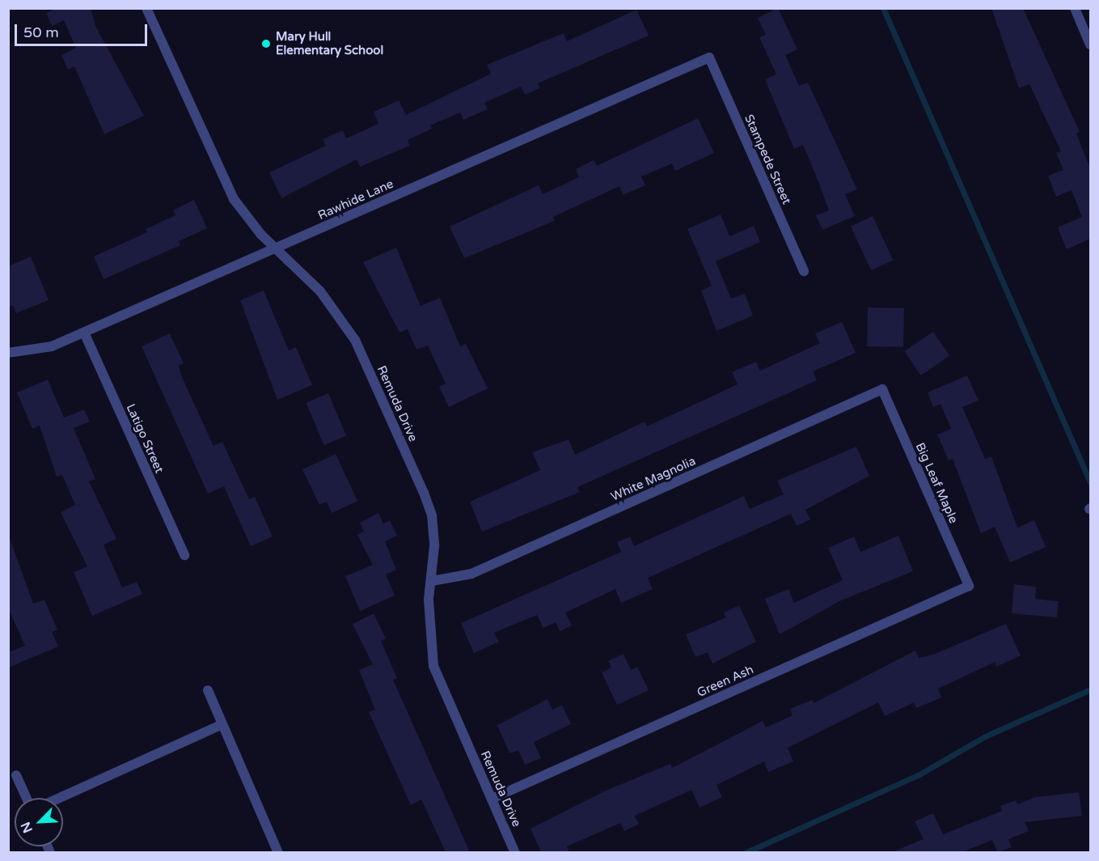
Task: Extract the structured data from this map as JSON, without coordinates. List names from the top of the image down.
{
  "streets": {
    "street": [
      "Stampede Street",
      "Rawhide Lane",
      "Remuda Drive",
      "Latigo Street",
      "White Magnolia",
      "Big Leaf Maple",
      "Green Ash"
    ]
  },
  "crossings": [
    ["Stampede Street", "Rawhide Lane"],
    ["Rawhide Lane", "Remuda Drive"],
    ["Rawhide Lane", "Latigo Street"],
    ["Remuda Drive", "White Magnolia"],
    ["Remuda Drive", "Green Ash"],
    ["White Magnolia", "Big Leaf Maple"],
    ["Big Leaf Maple", "Green Ash"]
  ],
  "places": ["Mary Hull Elementary School"],
  "scale_bar": "50 m",
  "north": "bottom left"
}
